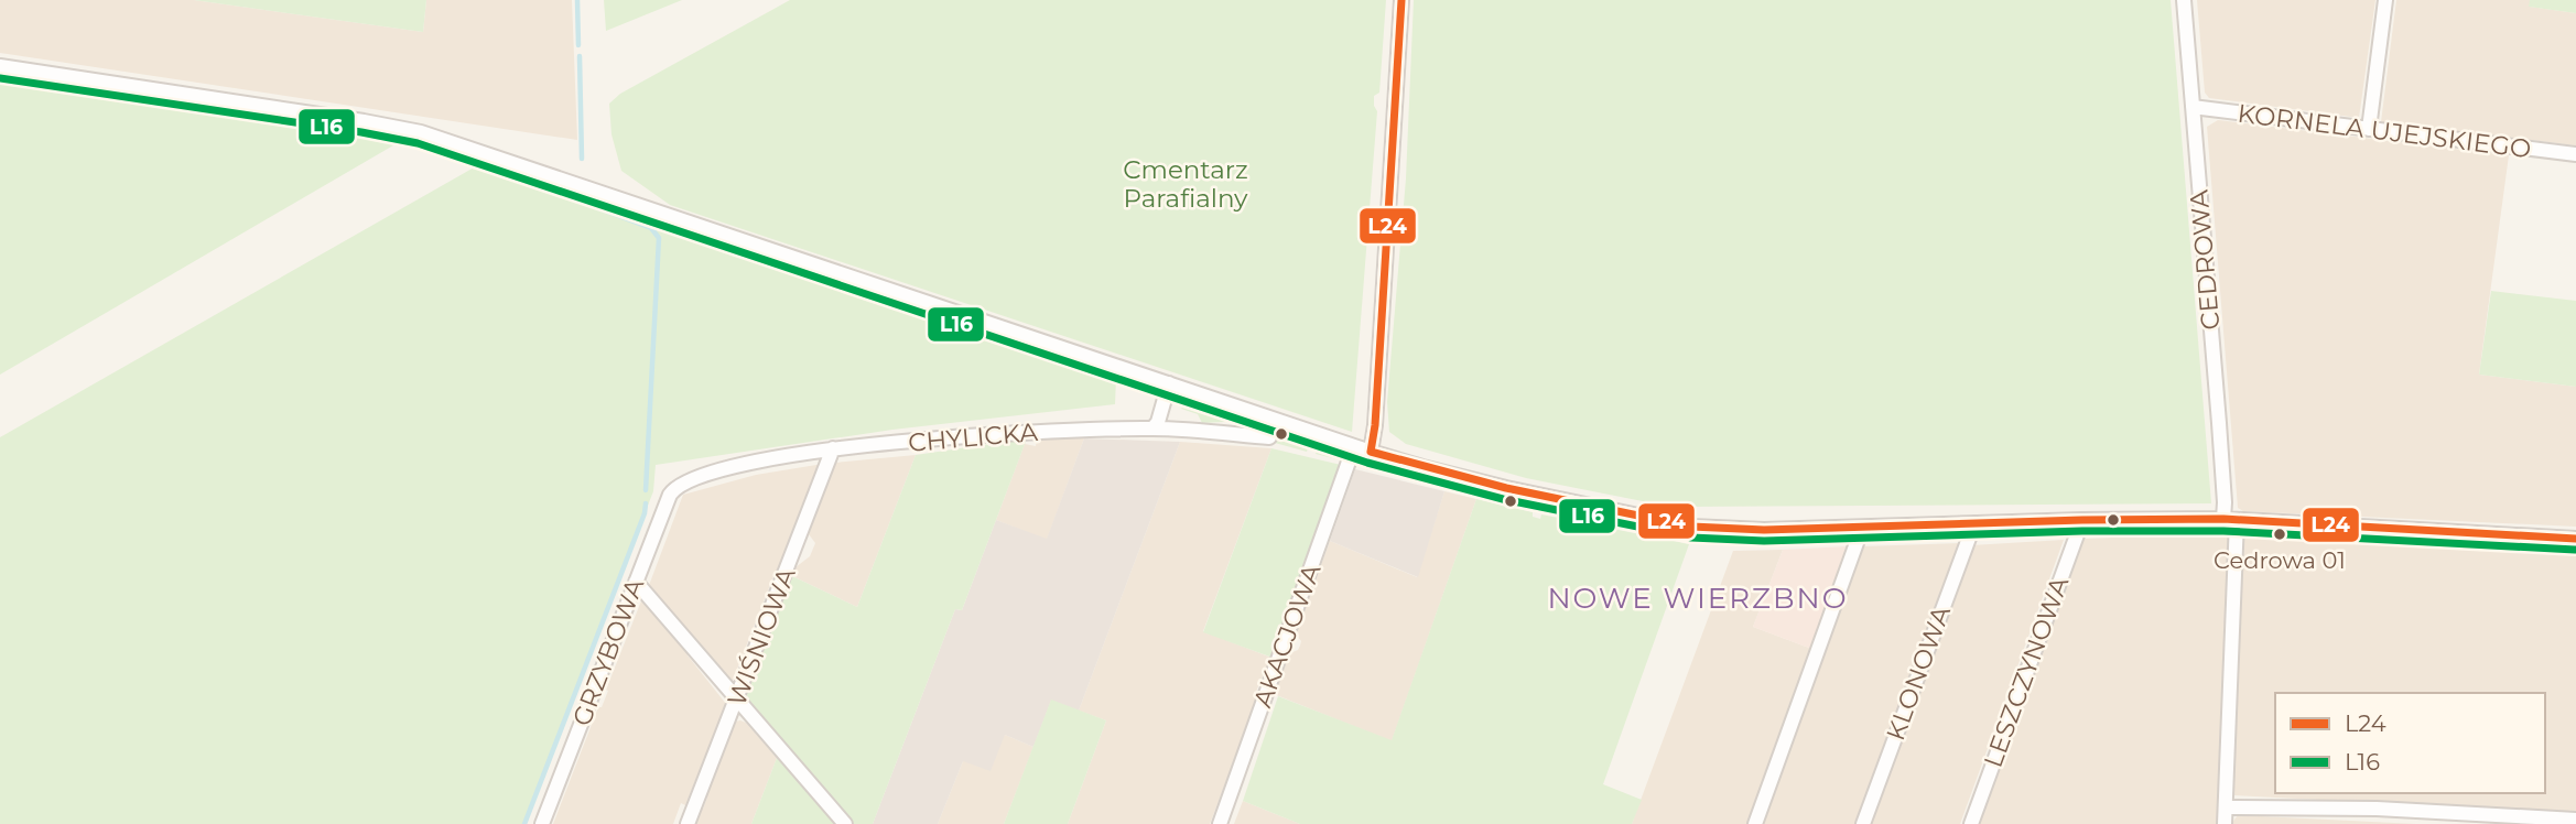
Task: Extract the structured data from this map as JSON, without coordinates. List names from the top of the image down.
{
  "streets": {
    "street": [
      "KORNELA UJEJSKIEGO",
      "CEDROWA",
      "CHYLICKA",
      "AKACJOWA",
      "WIŚNIOWA",
      "GRZYBOWA",
      "LESZCZYNOWA",
      "KLONOWA"
    ]
  },
  "crossings": [
    ["KORNELA UJEJSKIEGO", "CEDROWA"],
    ["CHYLICKA", "WIŚNIOWA"],
    ["CHYLICKA", "GRZYBOWA"]
  ],
  "districts": ["NOWE WIERZBNO"],
  "parks": ["Cmentarz Parafialny"],
  "places": ["Cedrowa 01"],
  "lines": ["transit line L24", "transit line L16"],
  "legend": ["L24", "L16"]
}
